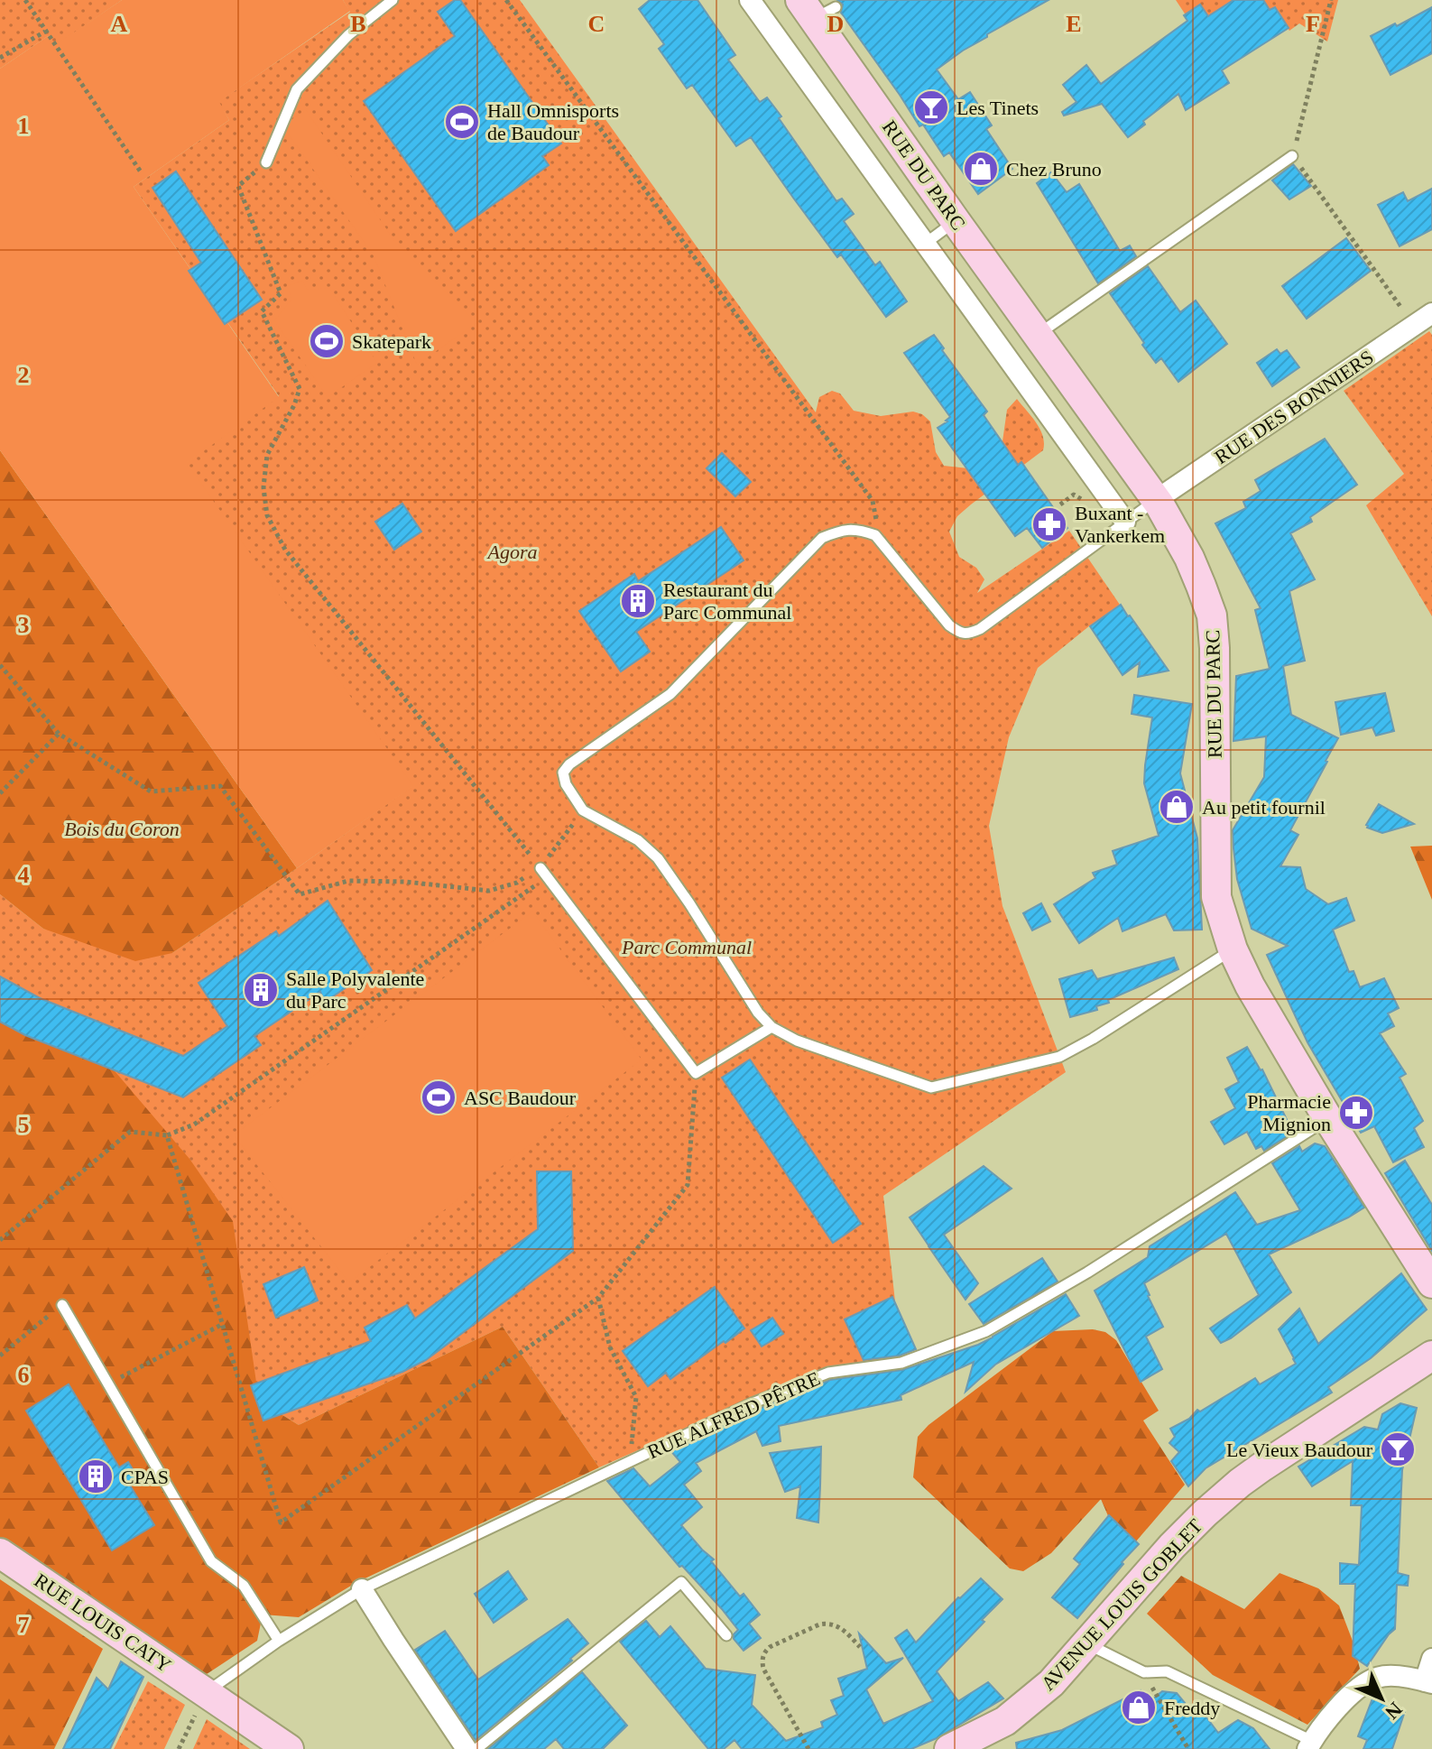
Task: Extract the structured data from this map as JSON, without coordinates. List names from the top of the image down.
{
  "streets": {
    "street": [
      "RUE DU PARC",
      "RUE DES BONNIERS",
      "AVENUE LOUIS GOBLET",
      "RUE LOUIS CATY"
    ],
    "lane": ["RUE ALFRED PÊTRE"]
  },
  "crossings": [
    ["RUE DU PARC", "RUE DES BONNIERS"],
    ["RUE DU PARC", "RUE ALFRED PÊTRE"],
    ["RUE ALFRED PÊTRE", "RUE LOUIS CATY"]
  ],
  "parks": ["Agora", "Bois du Coron", "Parc Communal"],
  "places": {
    "bar": ["Les Tinets", "Le Vieux Baudour"],
    "sports": ["Hall Omnisports de Baudour", "Skatepark", "ASC Baudour"],
    "shop": ["Chez Bruno", "Au petit fournil", "Freddy"],
    "pharmacy": ["Buxant - Vankerkem", "Pharmacie Mignion"],
    "building": ["Restaurant du Parc Communal", "Salle Polyvalente du Parc", "CPAS"]
  },
  "north": "bottom right",
  "grid": {
    "columns": [
      "A",
      "B",
      "C",
      "D",
      "E",
      "F"
    ],
    "rows": [
      "1",
      "2",
      "3",
      "4",
      "5",
      "6",
      "7"
    ]
  }
}
